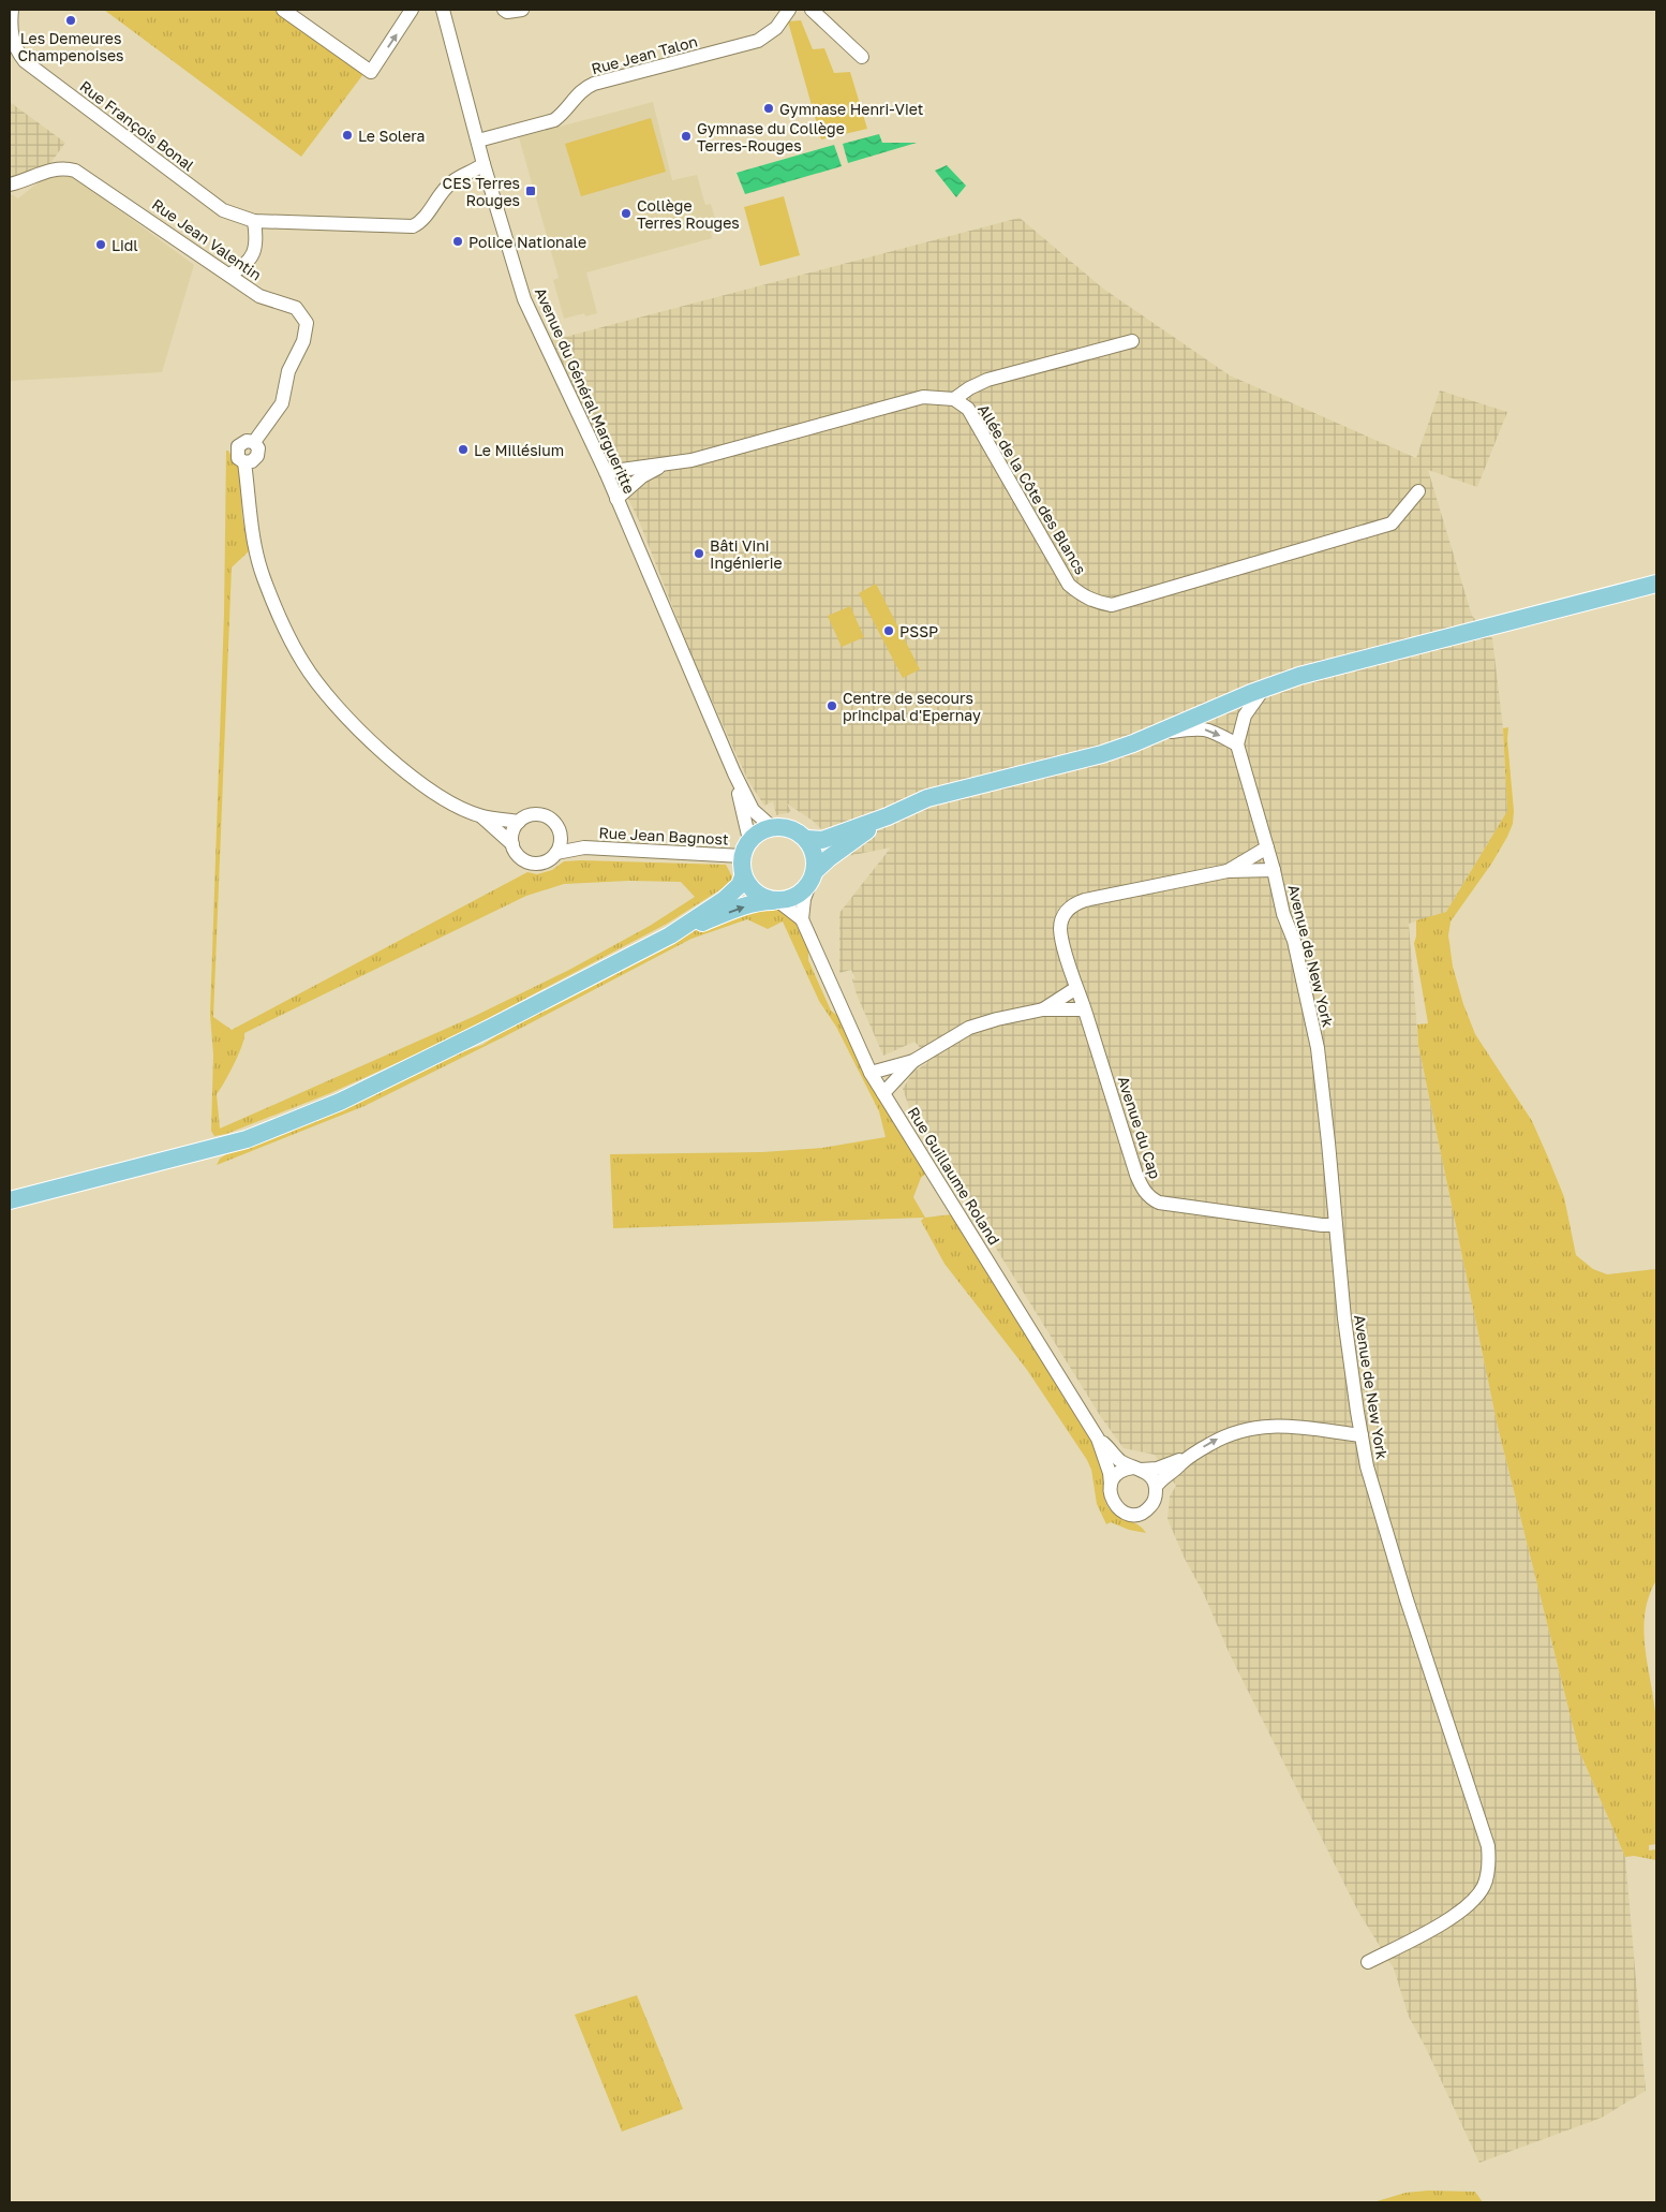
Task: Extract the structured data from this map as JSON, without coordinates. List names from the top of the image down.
{
  "streets": {
    "street": [
      "Rue Jean Talon",
      "Rue François Bonal",
      "Rue Jean Valentin",
      "Avenue du Général Margueritte",
      "Allée de la Côte des Blancs",
      "Rue Jean Bagnost",
      "Avenue de New York",
      "Avenue du Cap",
      "Rue Guillaume Roland"
    ]
  },
  "crossings": [
    ["Rue Jean Talon", "Avenue du Général Margueritte"],
    ["Rue François Bonal", "Avenue du Général Margueritte"],
    ["Rue Jean Valentin", "Rue Jean Bagnost"],
    ["Avenue du Général Margueritte", "Rue Jean Bagnost"],
    ["Avenue de New York", "Avenue du Cap"]
  ],
  "places": {
    "other": [
      "Les Demeures Champenoises",
      "Gymnase Henri-Viet",
      "Le Solera",
      "Gymnase du Collège Terres-Rouges",
      "Collège Terres Rouges",
      "Police Nationale",
      "Lidl",
      "Le Millésium",
      "Bâti Vini Ingénierie",
      "PSSP",
      "Centre de secours principal d'Epernay"
    ],
    "transit": ["CES Terres Rouges"]
  }
}
